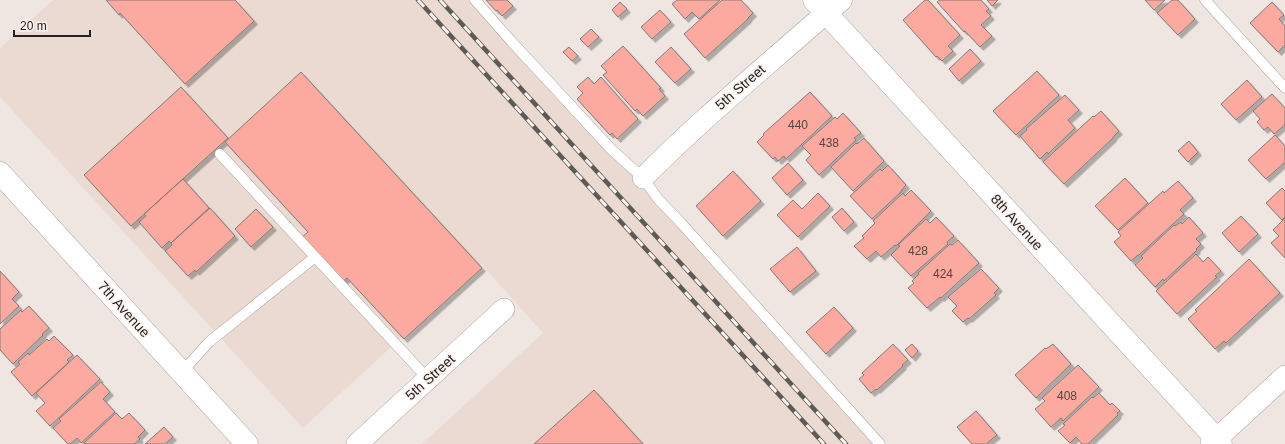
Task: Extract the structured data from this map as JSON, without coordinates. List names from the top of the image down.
{
  "streets": {
    "street": ["5th Street", "8th Avenue", "7th Avenue"]
  },
  "crossings": [
    ["5th Street", "8th Avenue"]
  ],
  "house_numbers": [
    "440",
    "438",
    "428",
    "424",
    "408"
  ],
  "scale_bar": "20 m"
}
